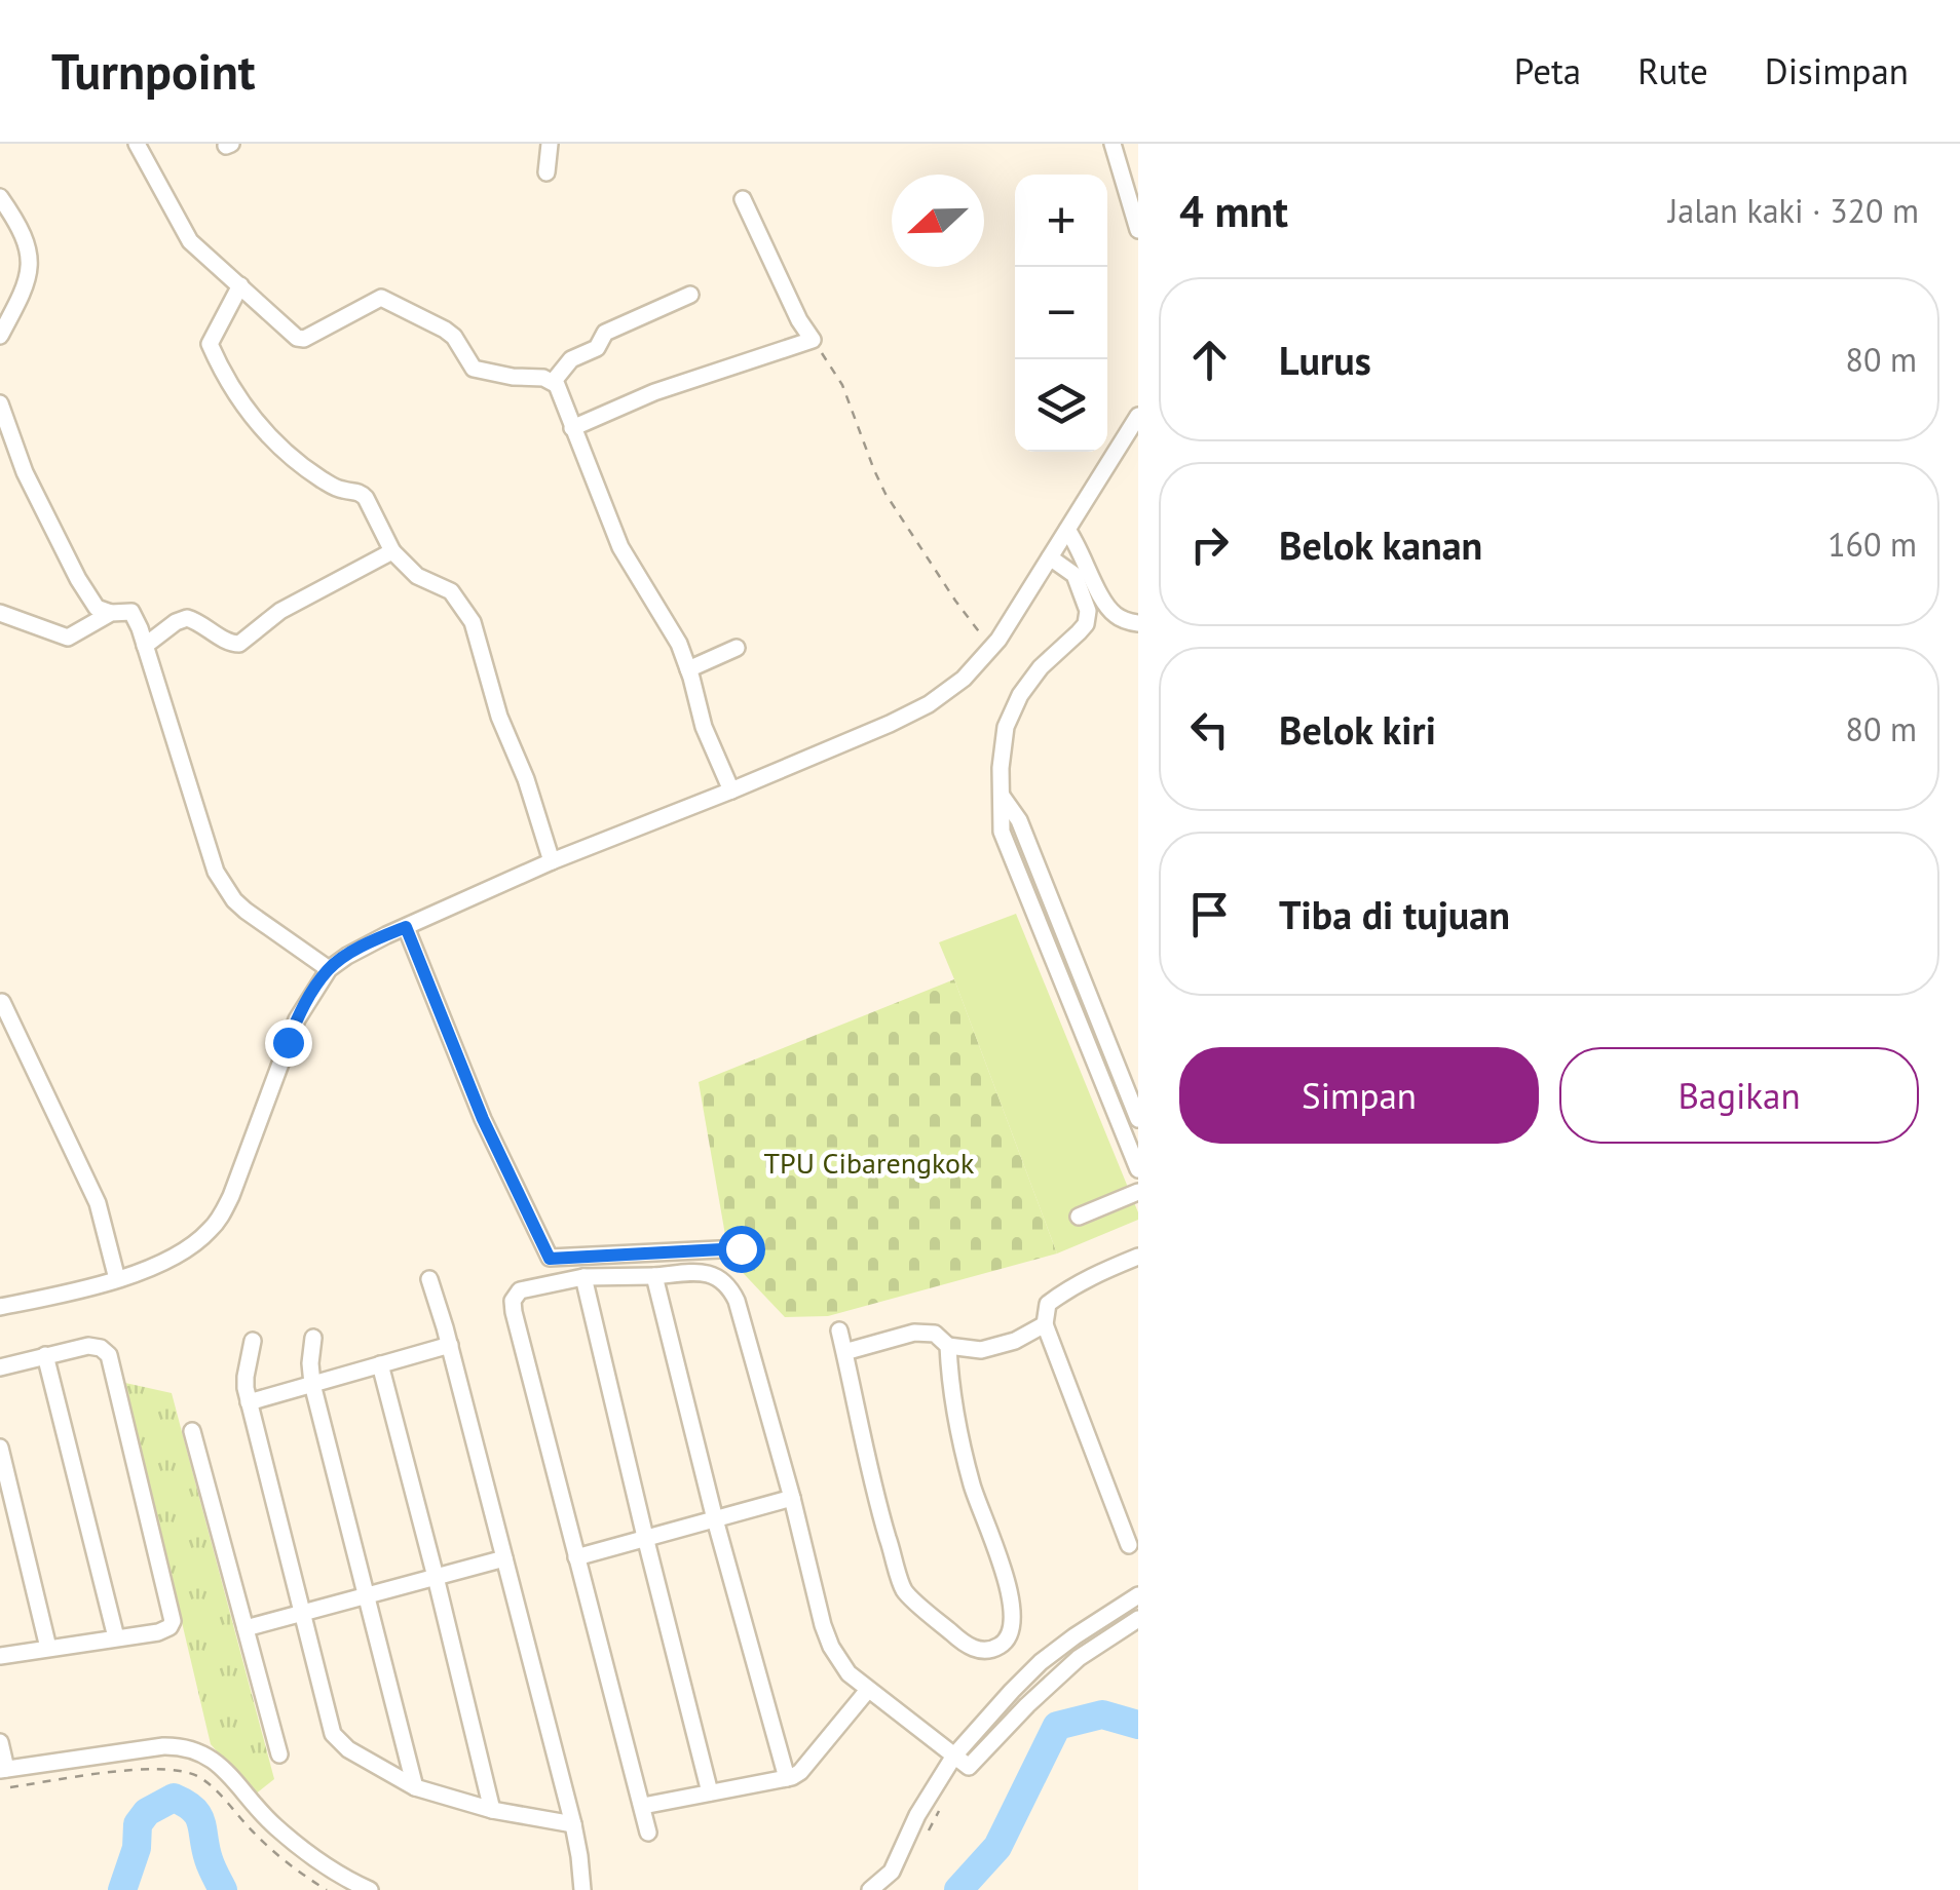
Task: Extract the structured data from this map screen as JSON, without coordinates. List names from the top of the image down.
{
  "parks": ["TPU Cibarengkok"],
  "north": "left",
  "page": {
    "header": "Turnpoint",
    "nav": ["Peta", "Rute", "Disimpan"],
    "heading": ["4 mnt", "Jalan kaki · 320 m"],
    "map_buttons": ["+", "−"],
    "list": [
      ["Lurus", "80 m"],
      ["Belok kanan", "160 m"],
      ["Belok kiri", "80 m"],
      "Tiba di tujuan"
    ],
    "buttons": ["Simpan", "Bagikan"]
  }
}
